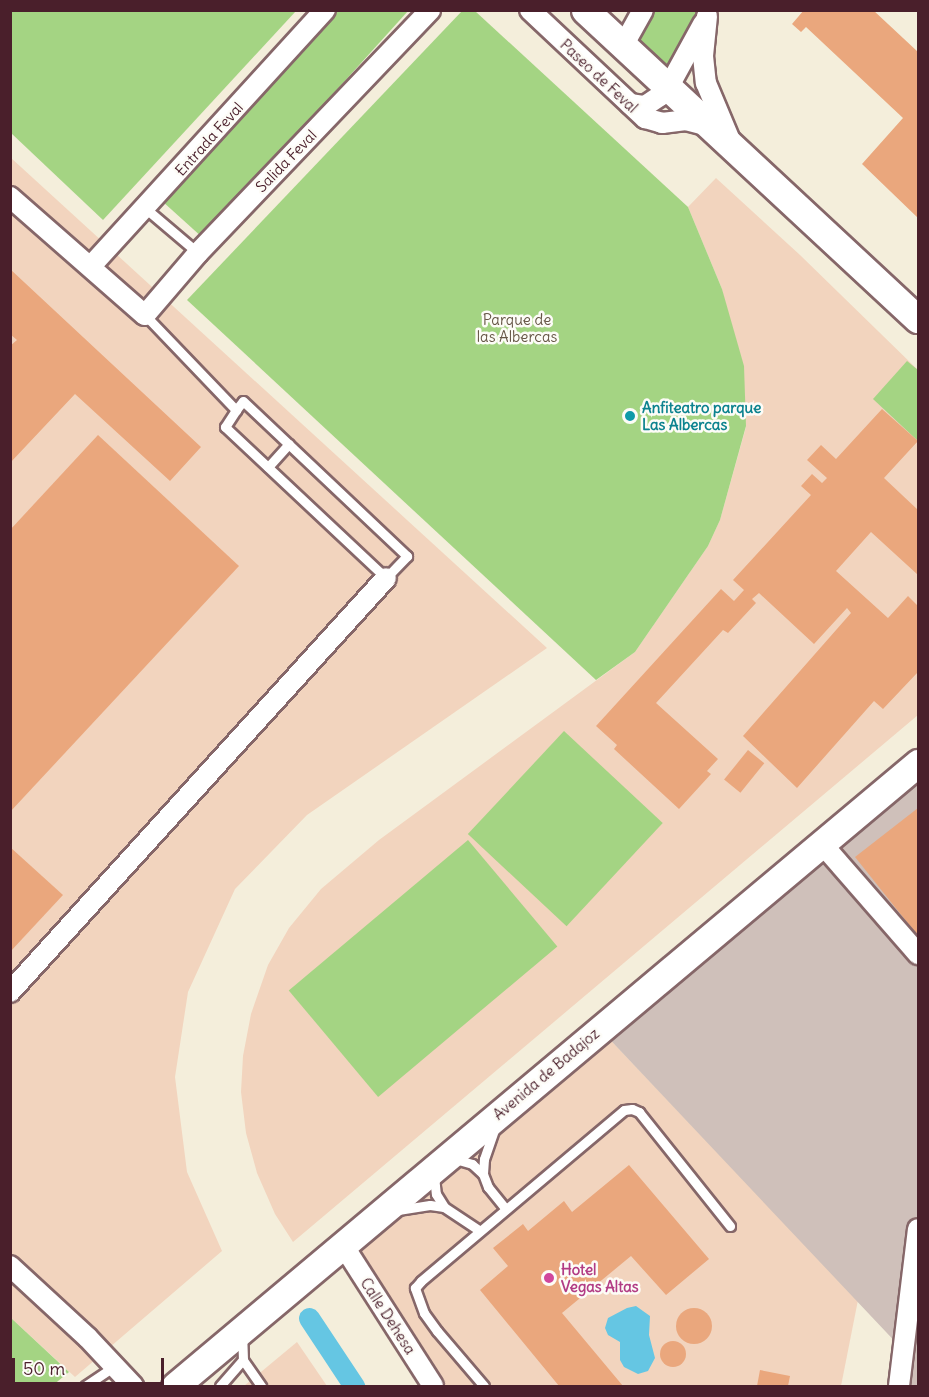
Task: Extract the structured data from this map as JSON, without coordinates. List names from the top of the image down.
{
  "streets": {
    "main road": ["Avenida de Badajoz"],
    "street": [
      "Paseo de Feval",
      "Entrada Feval",
      "Salida Feval",
      "Calle Dehesa"
    ]
  },
  "crossings": [
    ["Avenida de Badajoz", "Calle Dehesa"]
  ],
  "parks": ["Parque de las Albercas"],
  "places": ["Anfiteatro parque Las Albercas", "Hotel Vegas Altas"],
  "scale_bar": "50 m"
}
